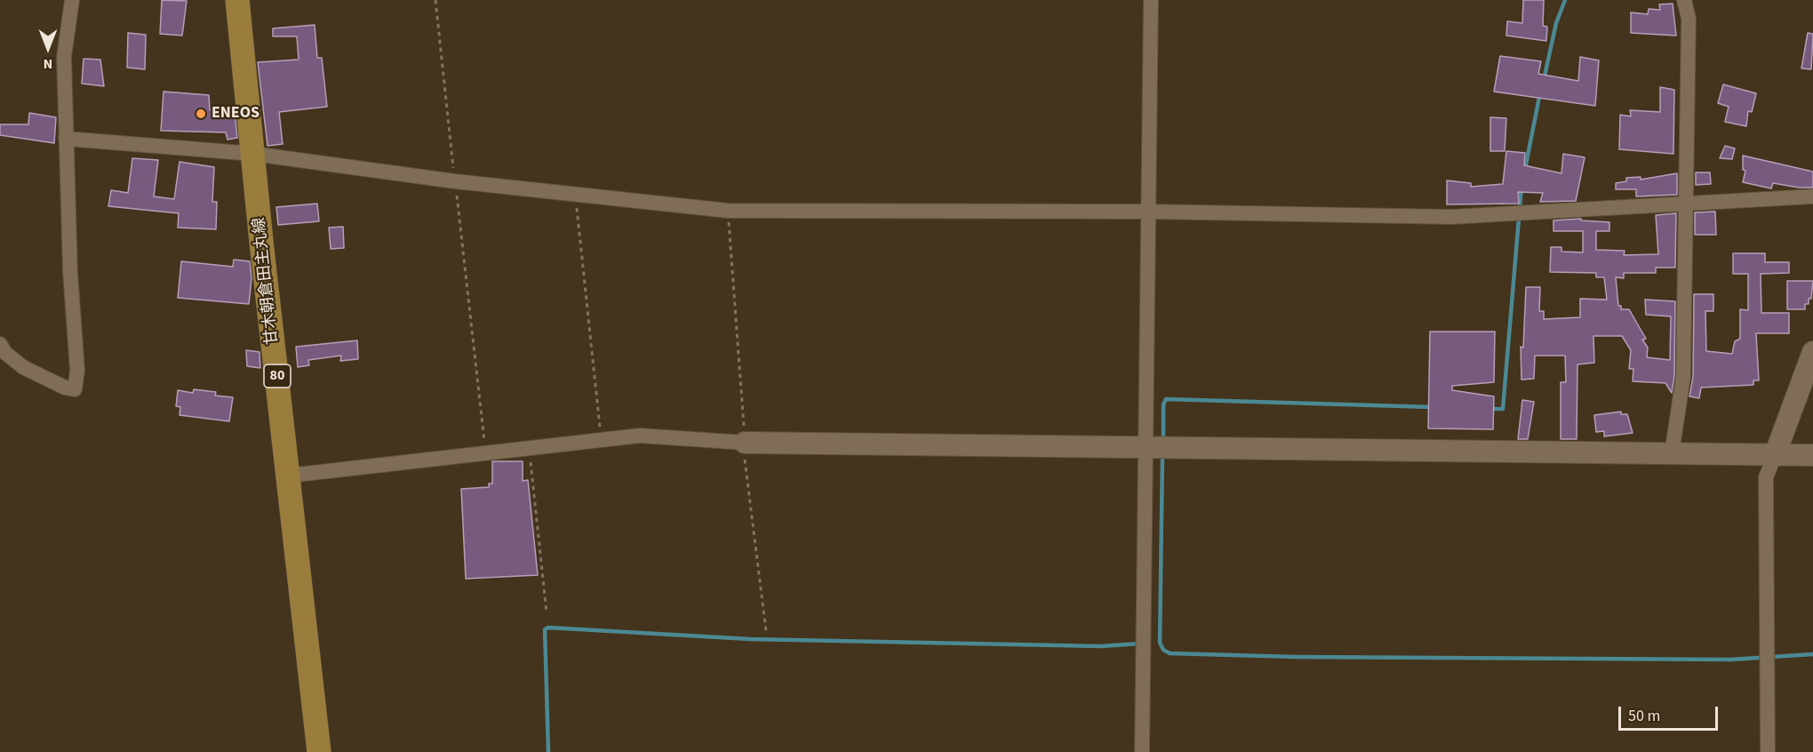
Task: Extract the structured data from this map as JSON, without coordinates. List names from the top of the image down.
{
  "streets": {
    "main road": ["甘木朝倉田主丸線", "80"]
  },
  "places": ["ENEOS"],
  "scale_bar": "50 m",
  "north": "bottom"
}
